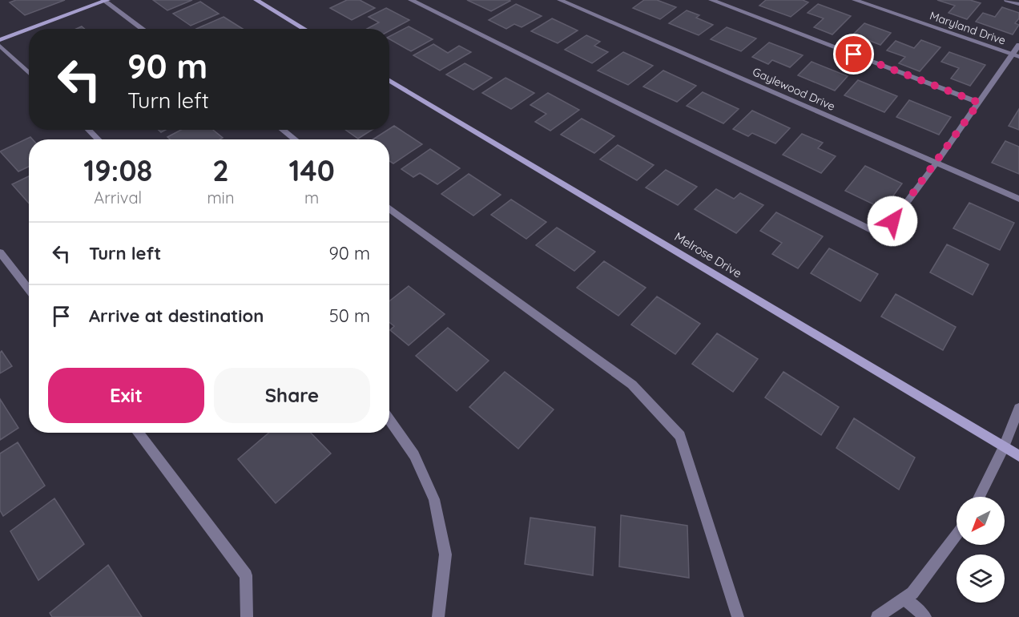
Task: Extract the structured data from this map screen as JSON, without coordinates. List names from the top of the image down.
{
  "streets": {
    "street": ["Maryland Drive", "Gaylewood Drive", "Melrose Drive"]
  },
  "north": "bottom left",
  "page": {
    "turn": ["90 m", "Turn left"],
    "eta": [
      "19:08",
      "Arrival",
      "2",
      "min",
      "140",
      "m"
    ],
    "list": [
      {
        "name": "Turn left",
        "value": "90 m"
      },
      {
        "name": "Arrive at destination",
        "value": "50 m"
      }
    ],
    "buttons": ["Exit", "Share"]
  }
}
